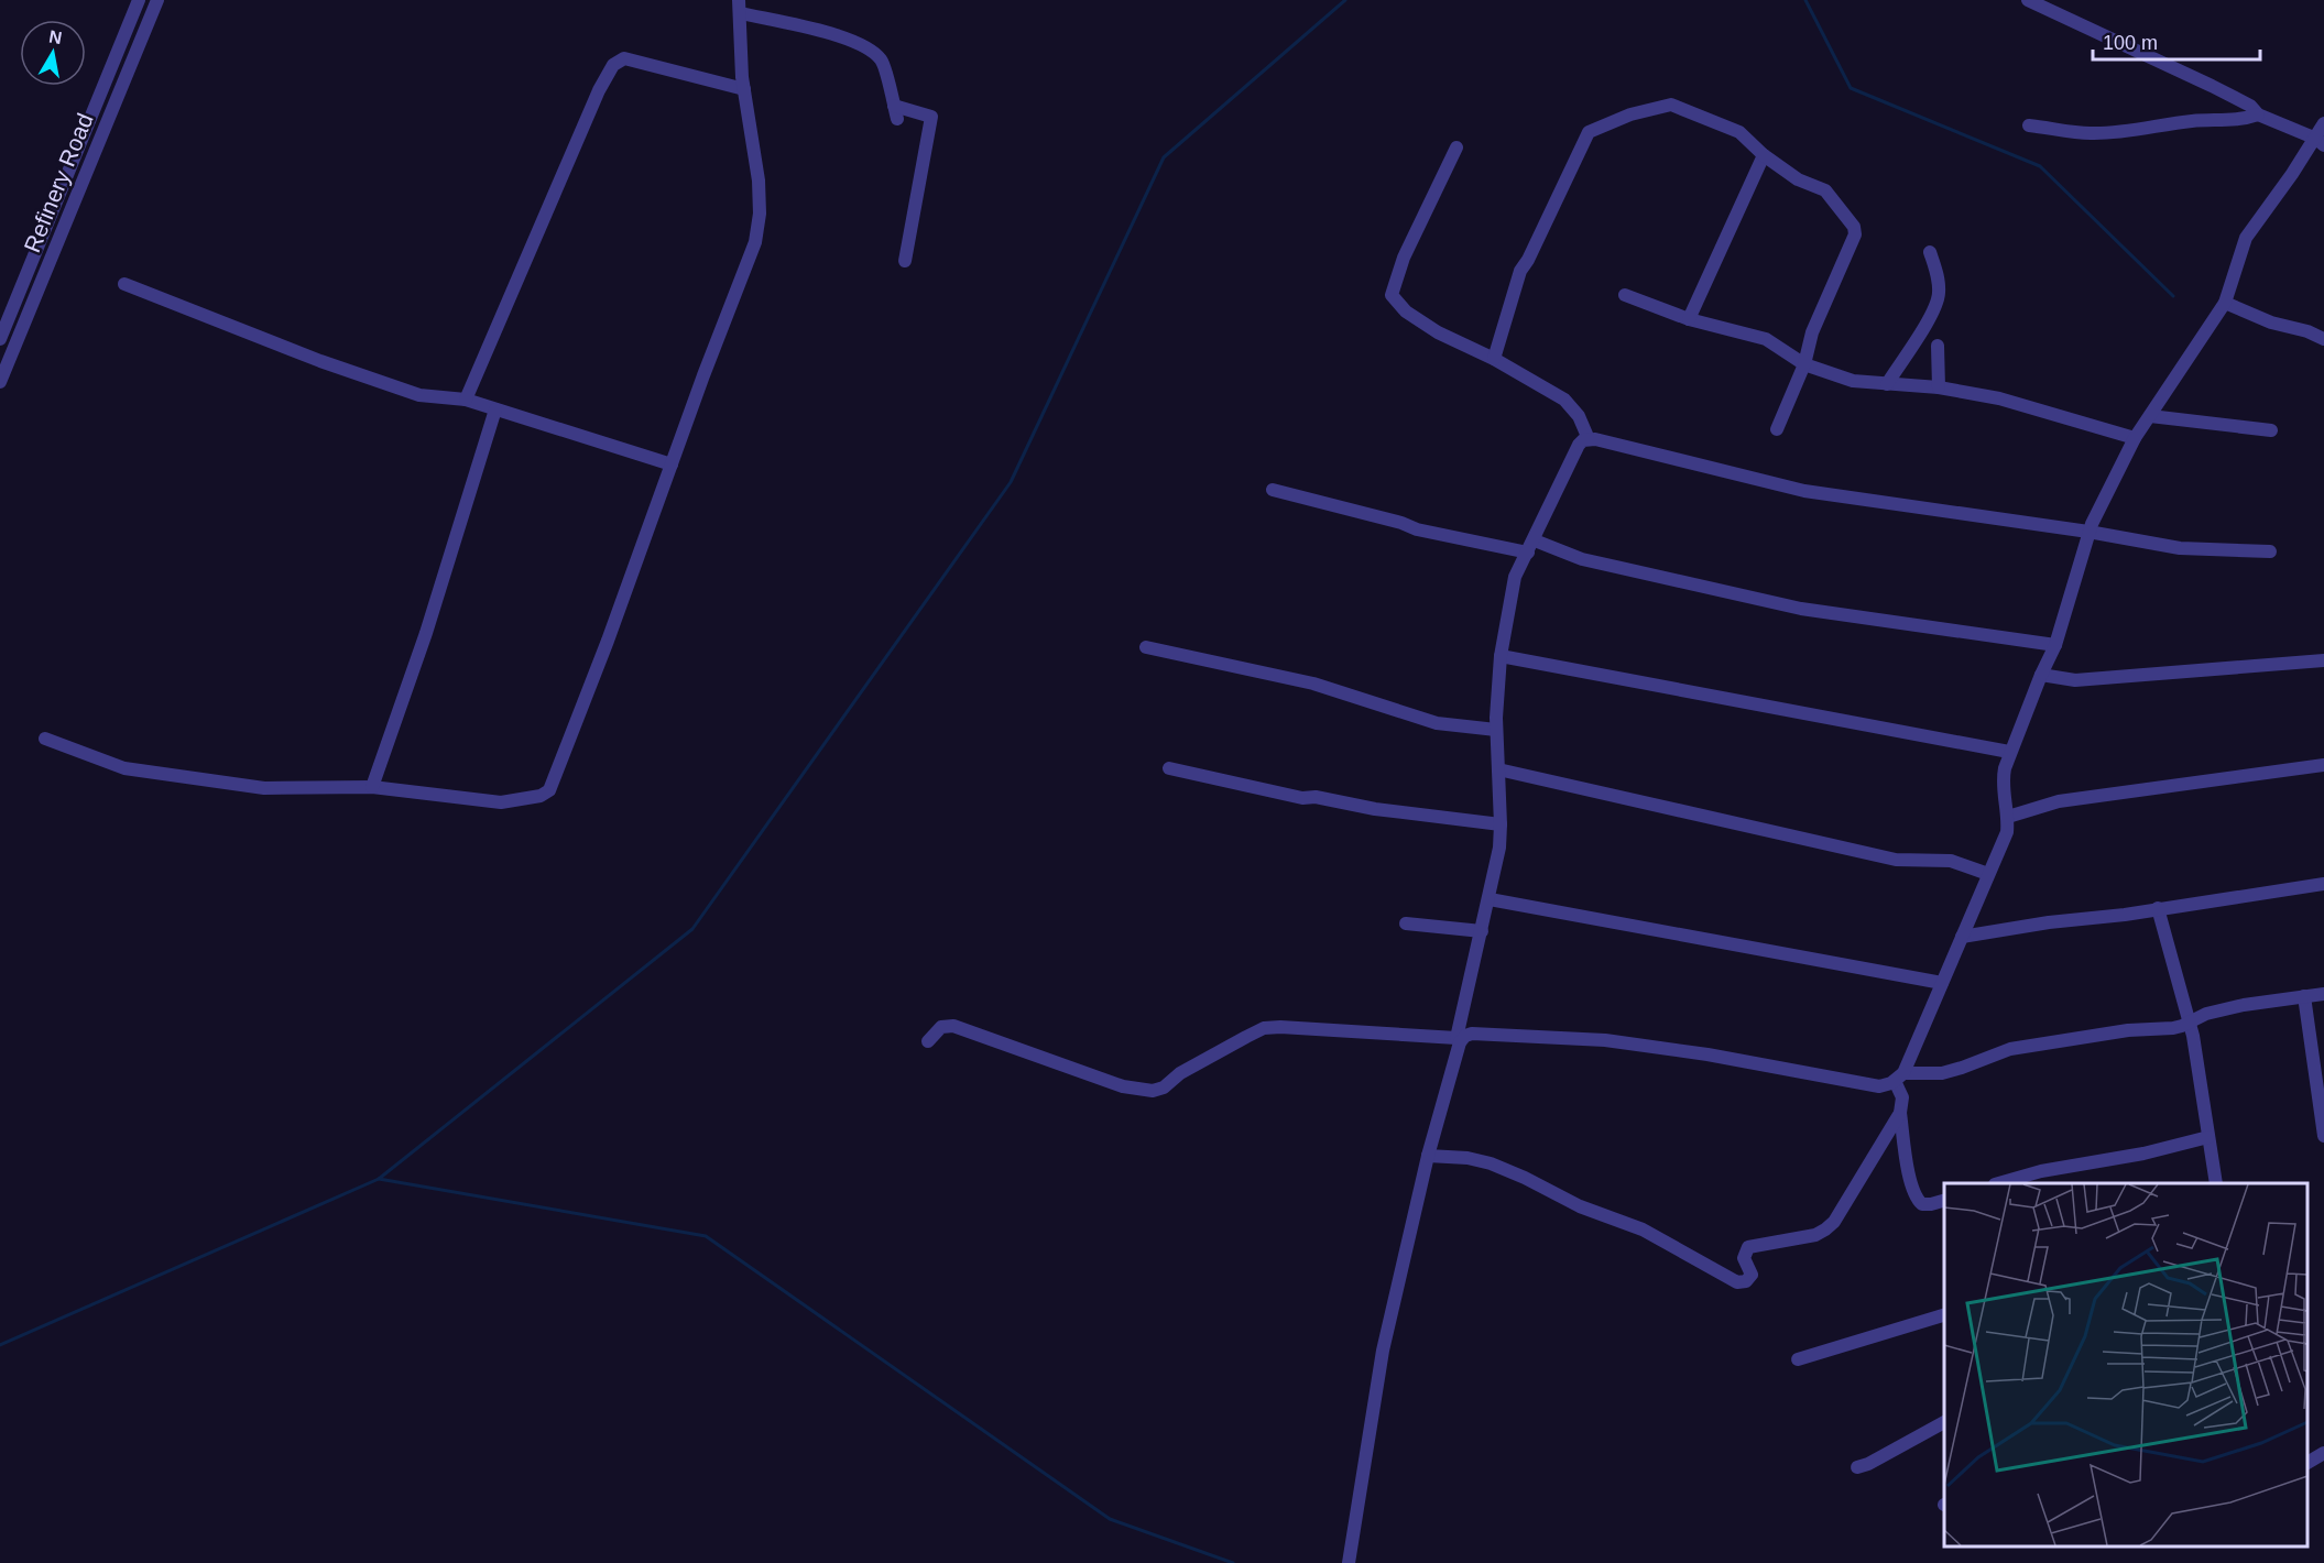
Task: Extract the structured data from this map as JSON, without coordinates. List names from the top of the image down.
{
  "streets": {
    "street": ["Refinery Road"]
  },
  "scale_bar": "100 m",
  "north": "top"
}
